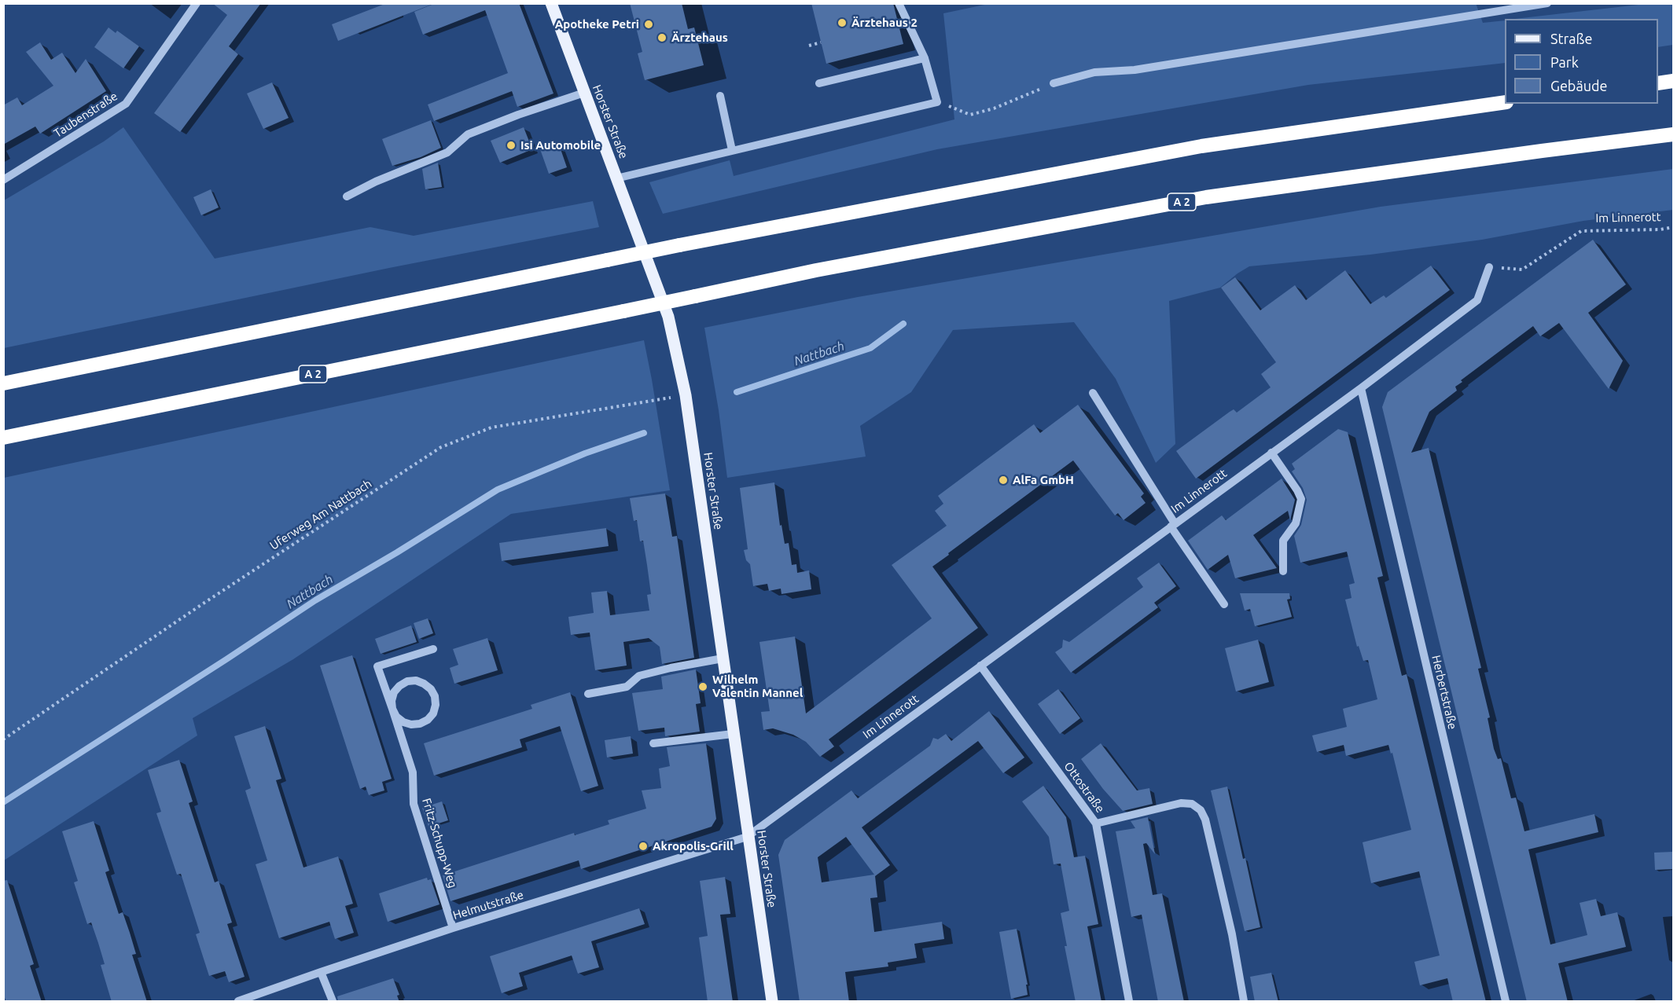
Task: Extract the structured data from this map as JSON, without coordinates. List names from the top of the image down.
{
  "streets": {
    "highway": ["A 2"],
    "main road": ["Horster Straße"],
    "street": [
      "Taubenstraße",
      "Im Linnerott",
      "Herbertstraße",
      "Ottostraße",
      "Fritz-Schupp-Weg",
      "Helmutstraße"
    ],
    "path": ["Uferweg Am Nattbach"]
  },
  "crossings": [
    ["Horster Straße", "Im Linnerott"],
    ["Horster Straße", "Uferweg Am Nattbach"],
    ["Horster Straße", "Helmutstraße"],
    ["Im Linnerott", "Herbertstraße"],
    ["Im Linnerott", "Ottostraße"],
    ["Im Linnerott", "Helmutstraße"],
    ["Fritz-Schupp-Weg", "Helmutstraße"]
  ],
  "water": ["Nattbach"],
  "places": [
    "Ärztehaus 2",
    "Apotheke Petri",
    "Ärztehaus",
    "Isi Automobile",
    "AlFa GmbH",
    "Wilhelm Valentin Mannel",
    "Akropolis-Grill"
  ],
  "legend": ["Straße", "Park", "Gebäude"]
}
